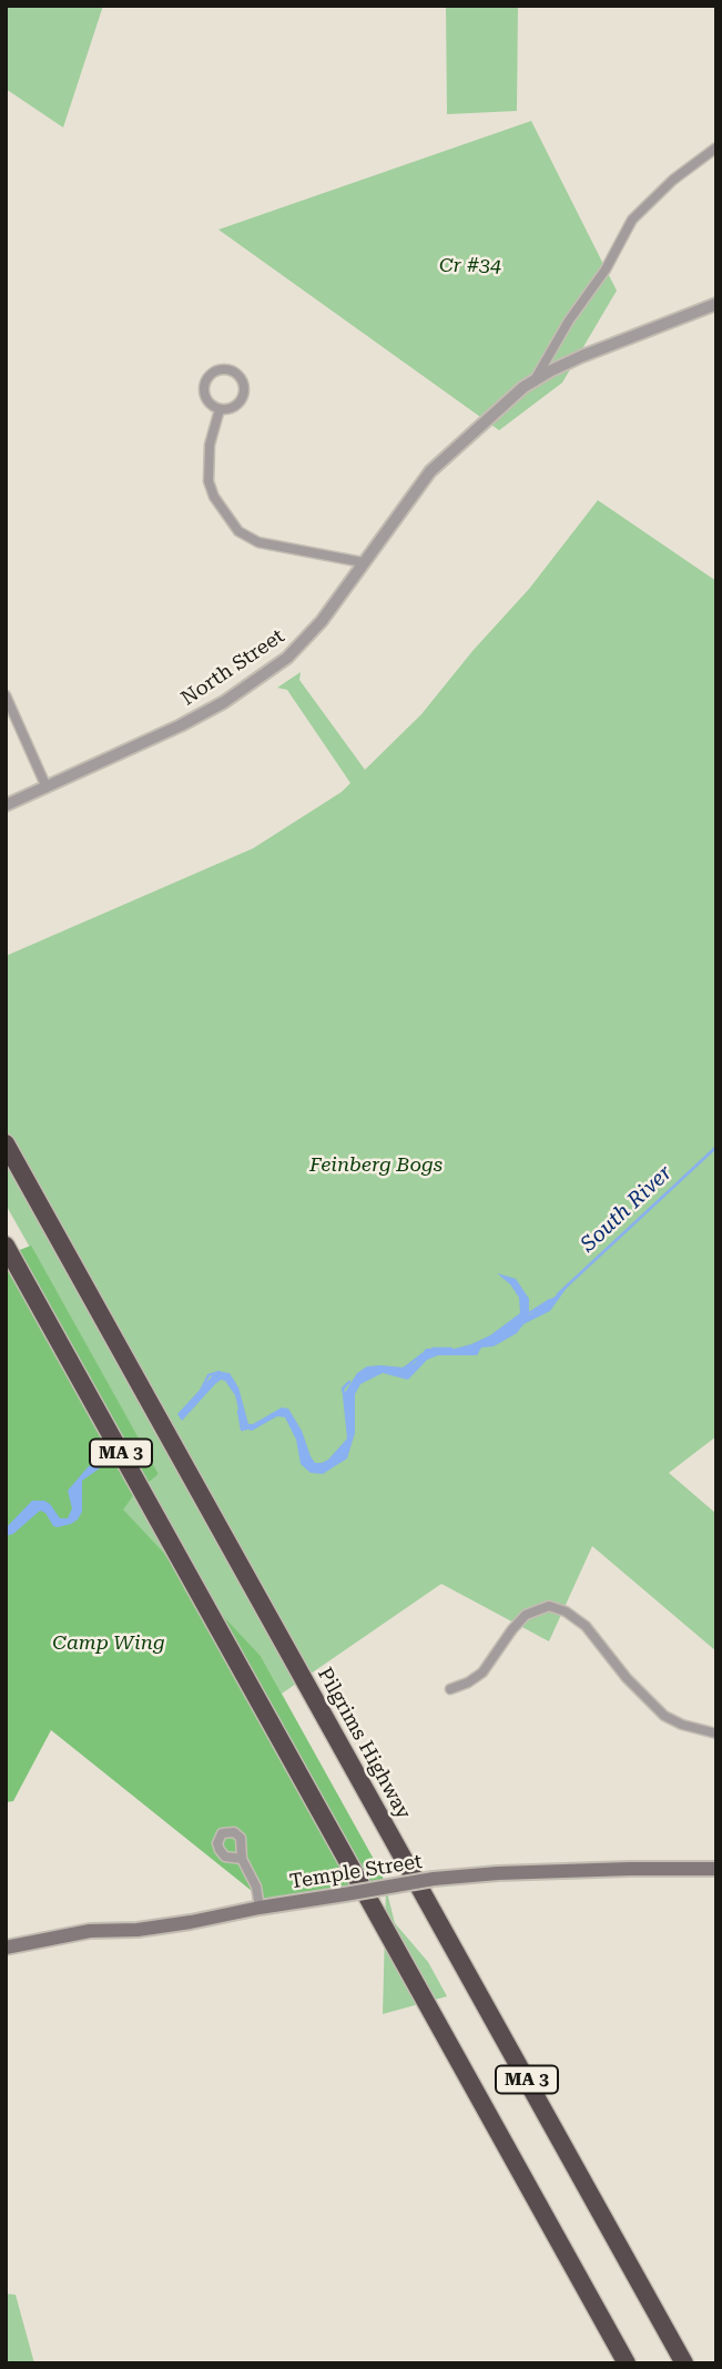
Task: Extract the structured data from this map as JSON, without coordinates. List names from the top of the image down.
{
  "streets": {
    "highway": ["MA 3", "Pilgrims Highway"],
    "main road": ["Temple Street"],
    "street": ["North Street"]
  },
  "water": ["South River"],
  "parks": ["Cr #34", "Feinberg Bogs", "Camp Wing"]
}
